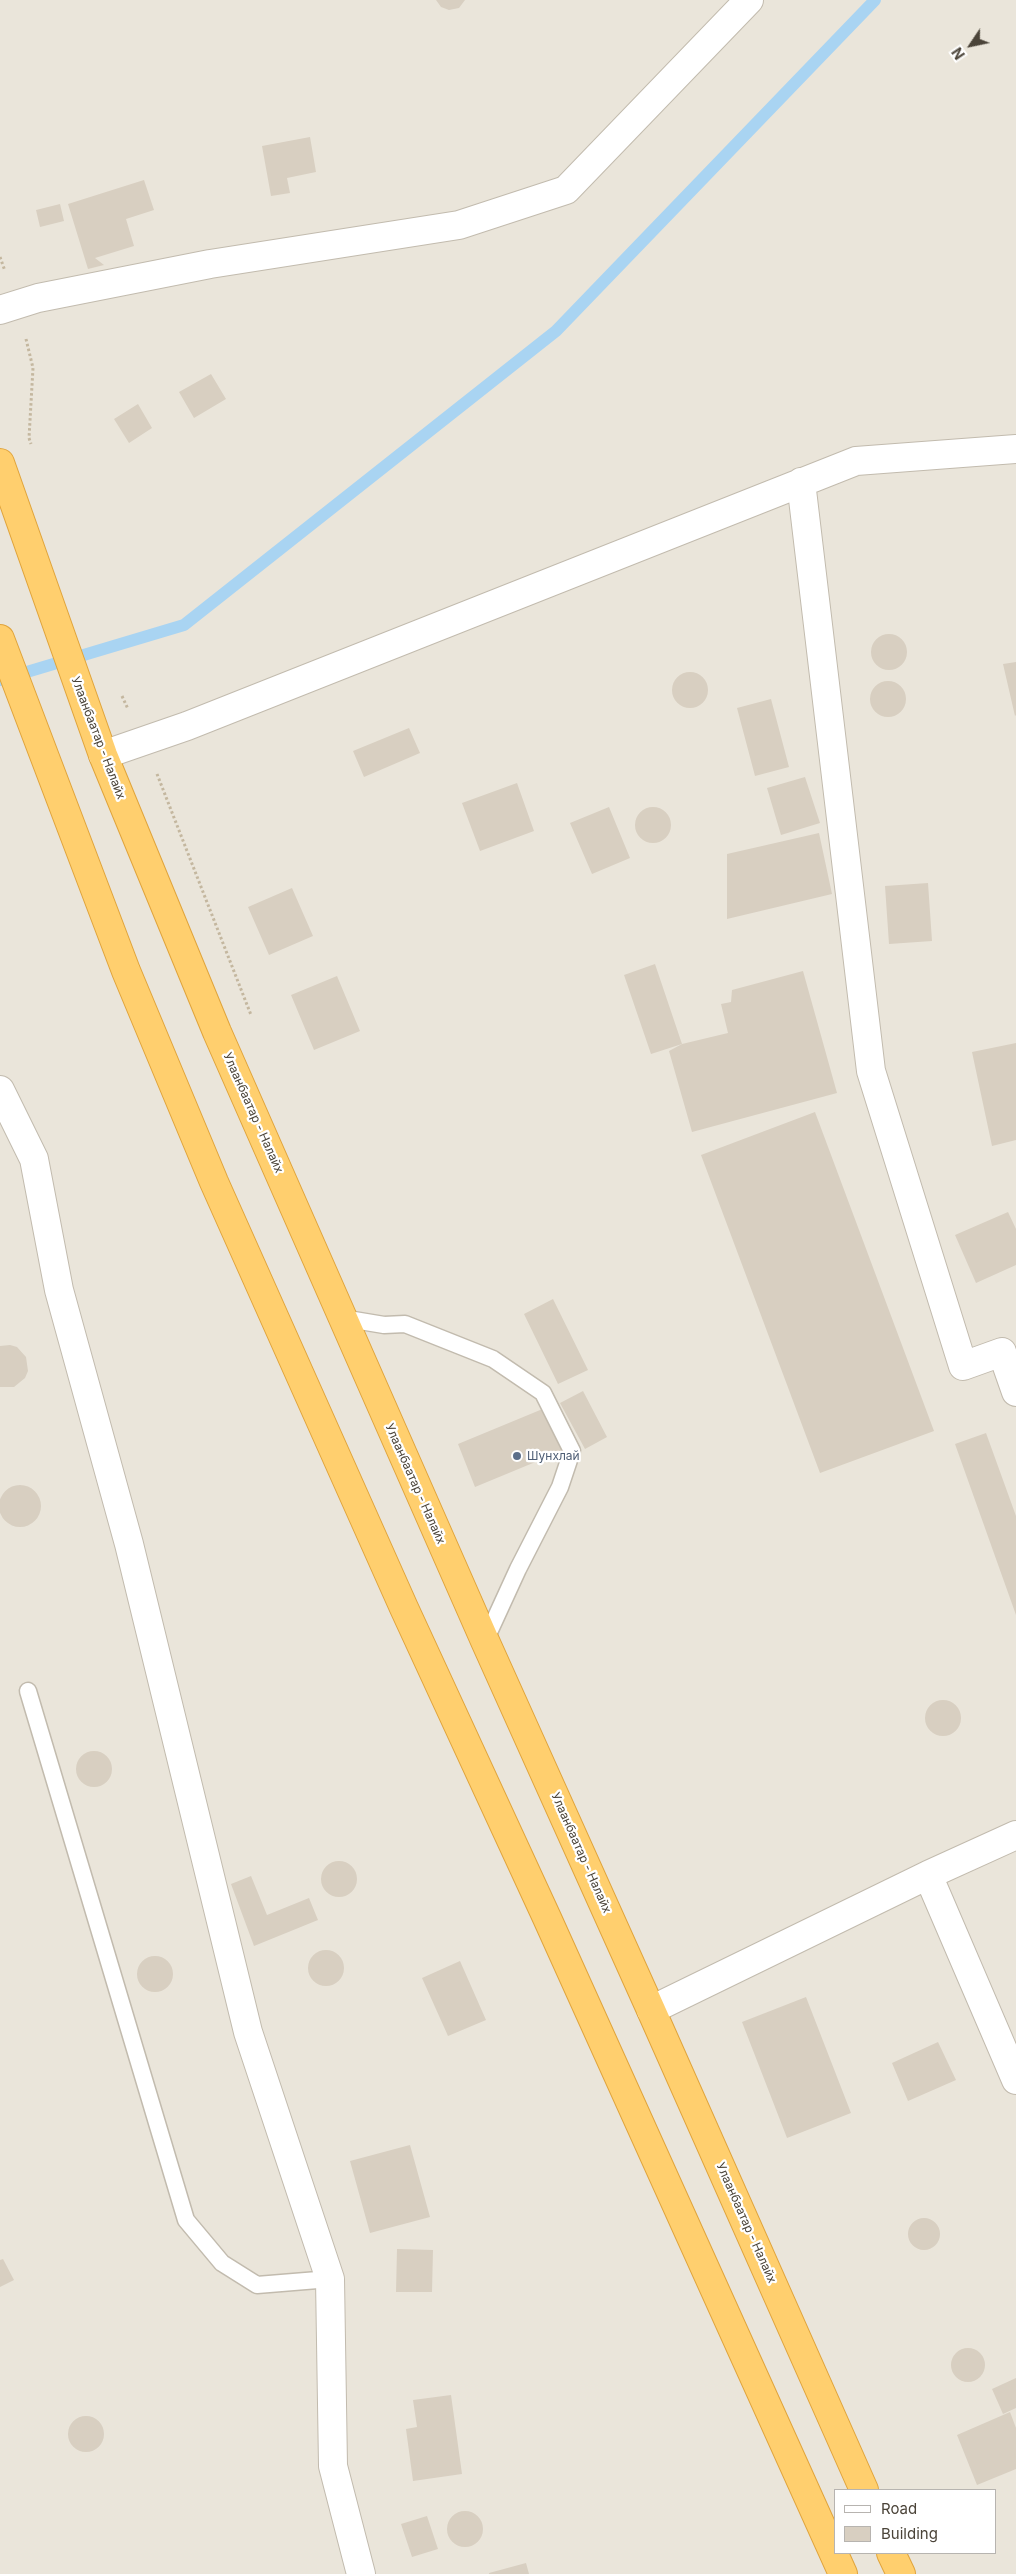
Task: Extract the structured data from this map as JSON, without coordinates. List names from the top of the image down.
{
  "streets": {
    "highway": ["Улаанбаатар - Налайх"]
  },
  "places": ["Шунхлай"],
  "legend": ["Road", "Building"],
  "north": "bottom left"
}
